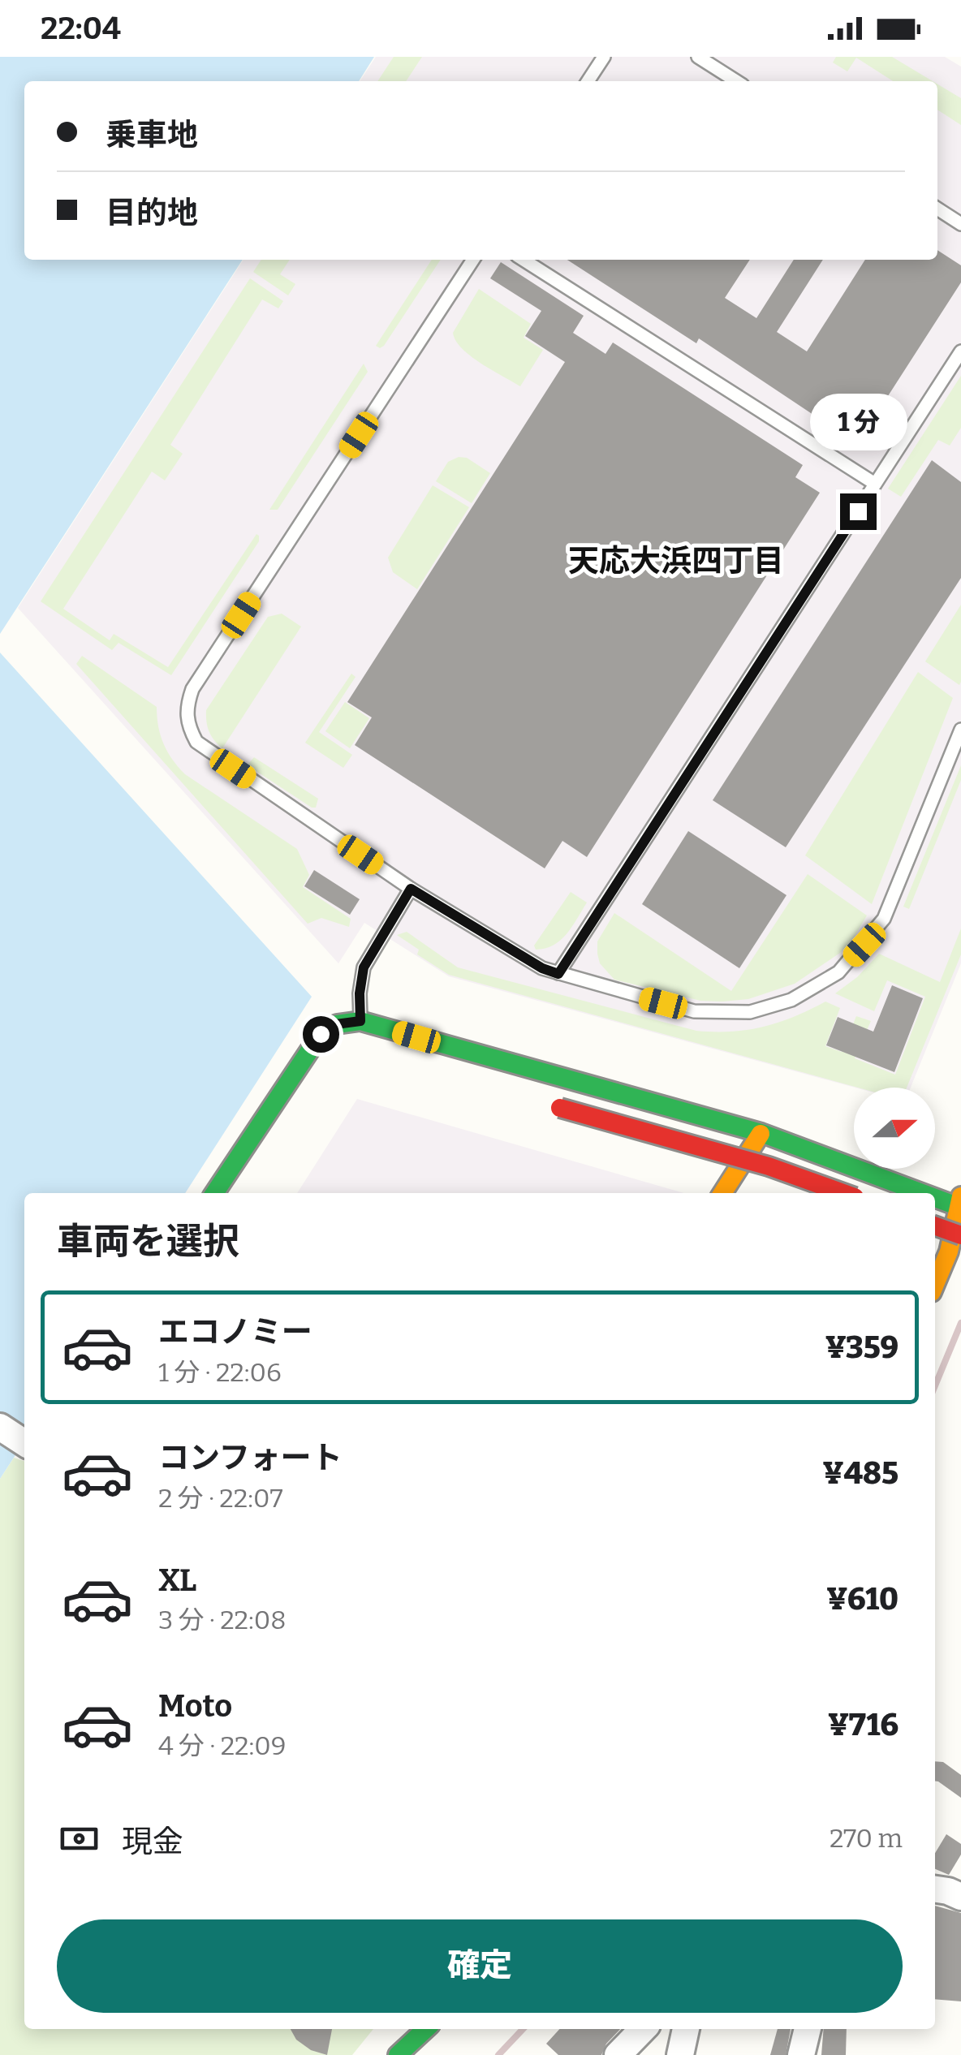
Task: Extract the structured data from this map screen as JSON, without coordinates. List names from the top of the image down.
{
  "districts": ["天応大浜四丁目"],
  "north": "right",
  "page": {
    "status": "22:04",
    "banner": ["乗車地", "目的地"],
    "bubble": "1 分",
    "heading": "車両を選択",
    "list": [
      {
        "name": "エコノミー",
        "note": "1 分 · 22:06",
        "value": "¥359"
      },
      {
        "name": "コンフォート",
        "note": "2 分 · 22:07",
        "value": "¥485"
      },
      {
        "name": "XL",
        "note": "3 分 · 22:08",
        "value": "¥610"
      },
      {
        "name": "Moto",
        "note": "4 分 · 22:09",
        "value": "¥716"
      }
    ],
    "pay": ["現金", "270 m"],
    "buttons": "確定"
  }
}
